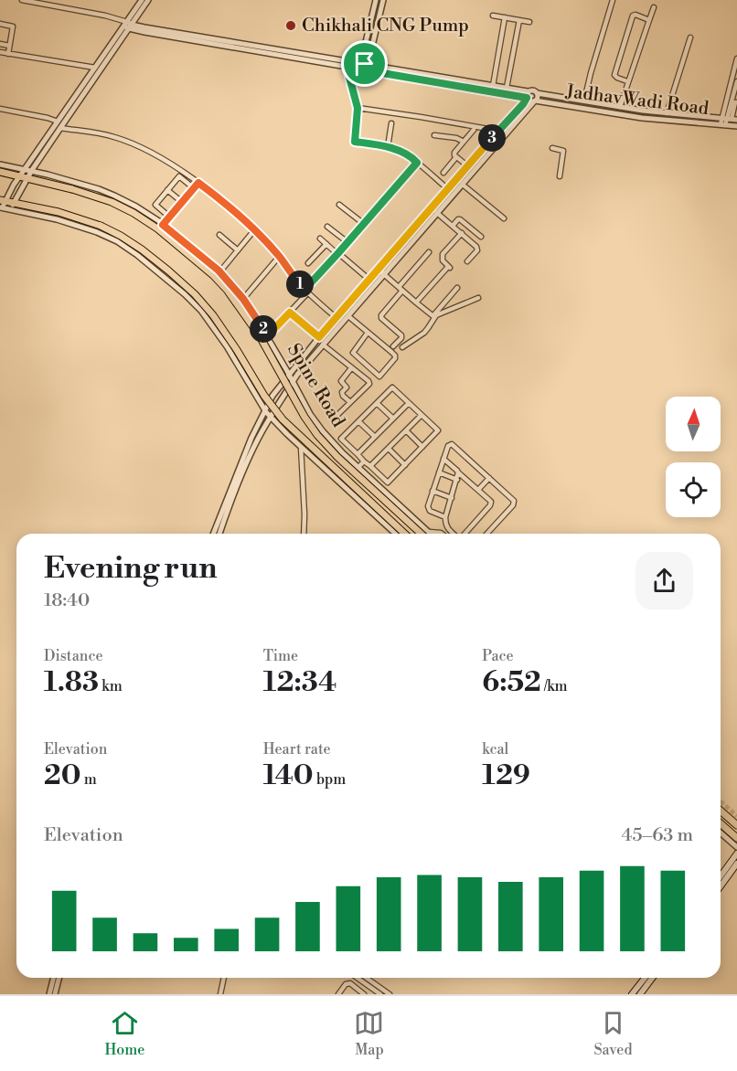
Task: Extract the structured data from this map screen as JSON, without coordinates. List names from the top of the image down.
{
  "streets": {
    "street": ["JadhavWadi Road", "Spine Road"]
  },
  "places": ["Chikhali CNG Pump"],
  "north": "top",
  "page": {
    "pins": ["3", "1", "2"],
    "heading": ["Evening run", "18:40"],
    "stats": [
      ["Distance", "1.83 km"],
      ["Time", "12:34"],
      ["Pace", "6:52 /km"],
      ["Elevation", "20 m"],
      ["Heart rate", "140 bpm"],
      ["kcal", "129"]
    ],
    "chart": ["Elevation", "45–63 m"],
    "tabs": ["Home", "Map", "Saved"]
  }
}
